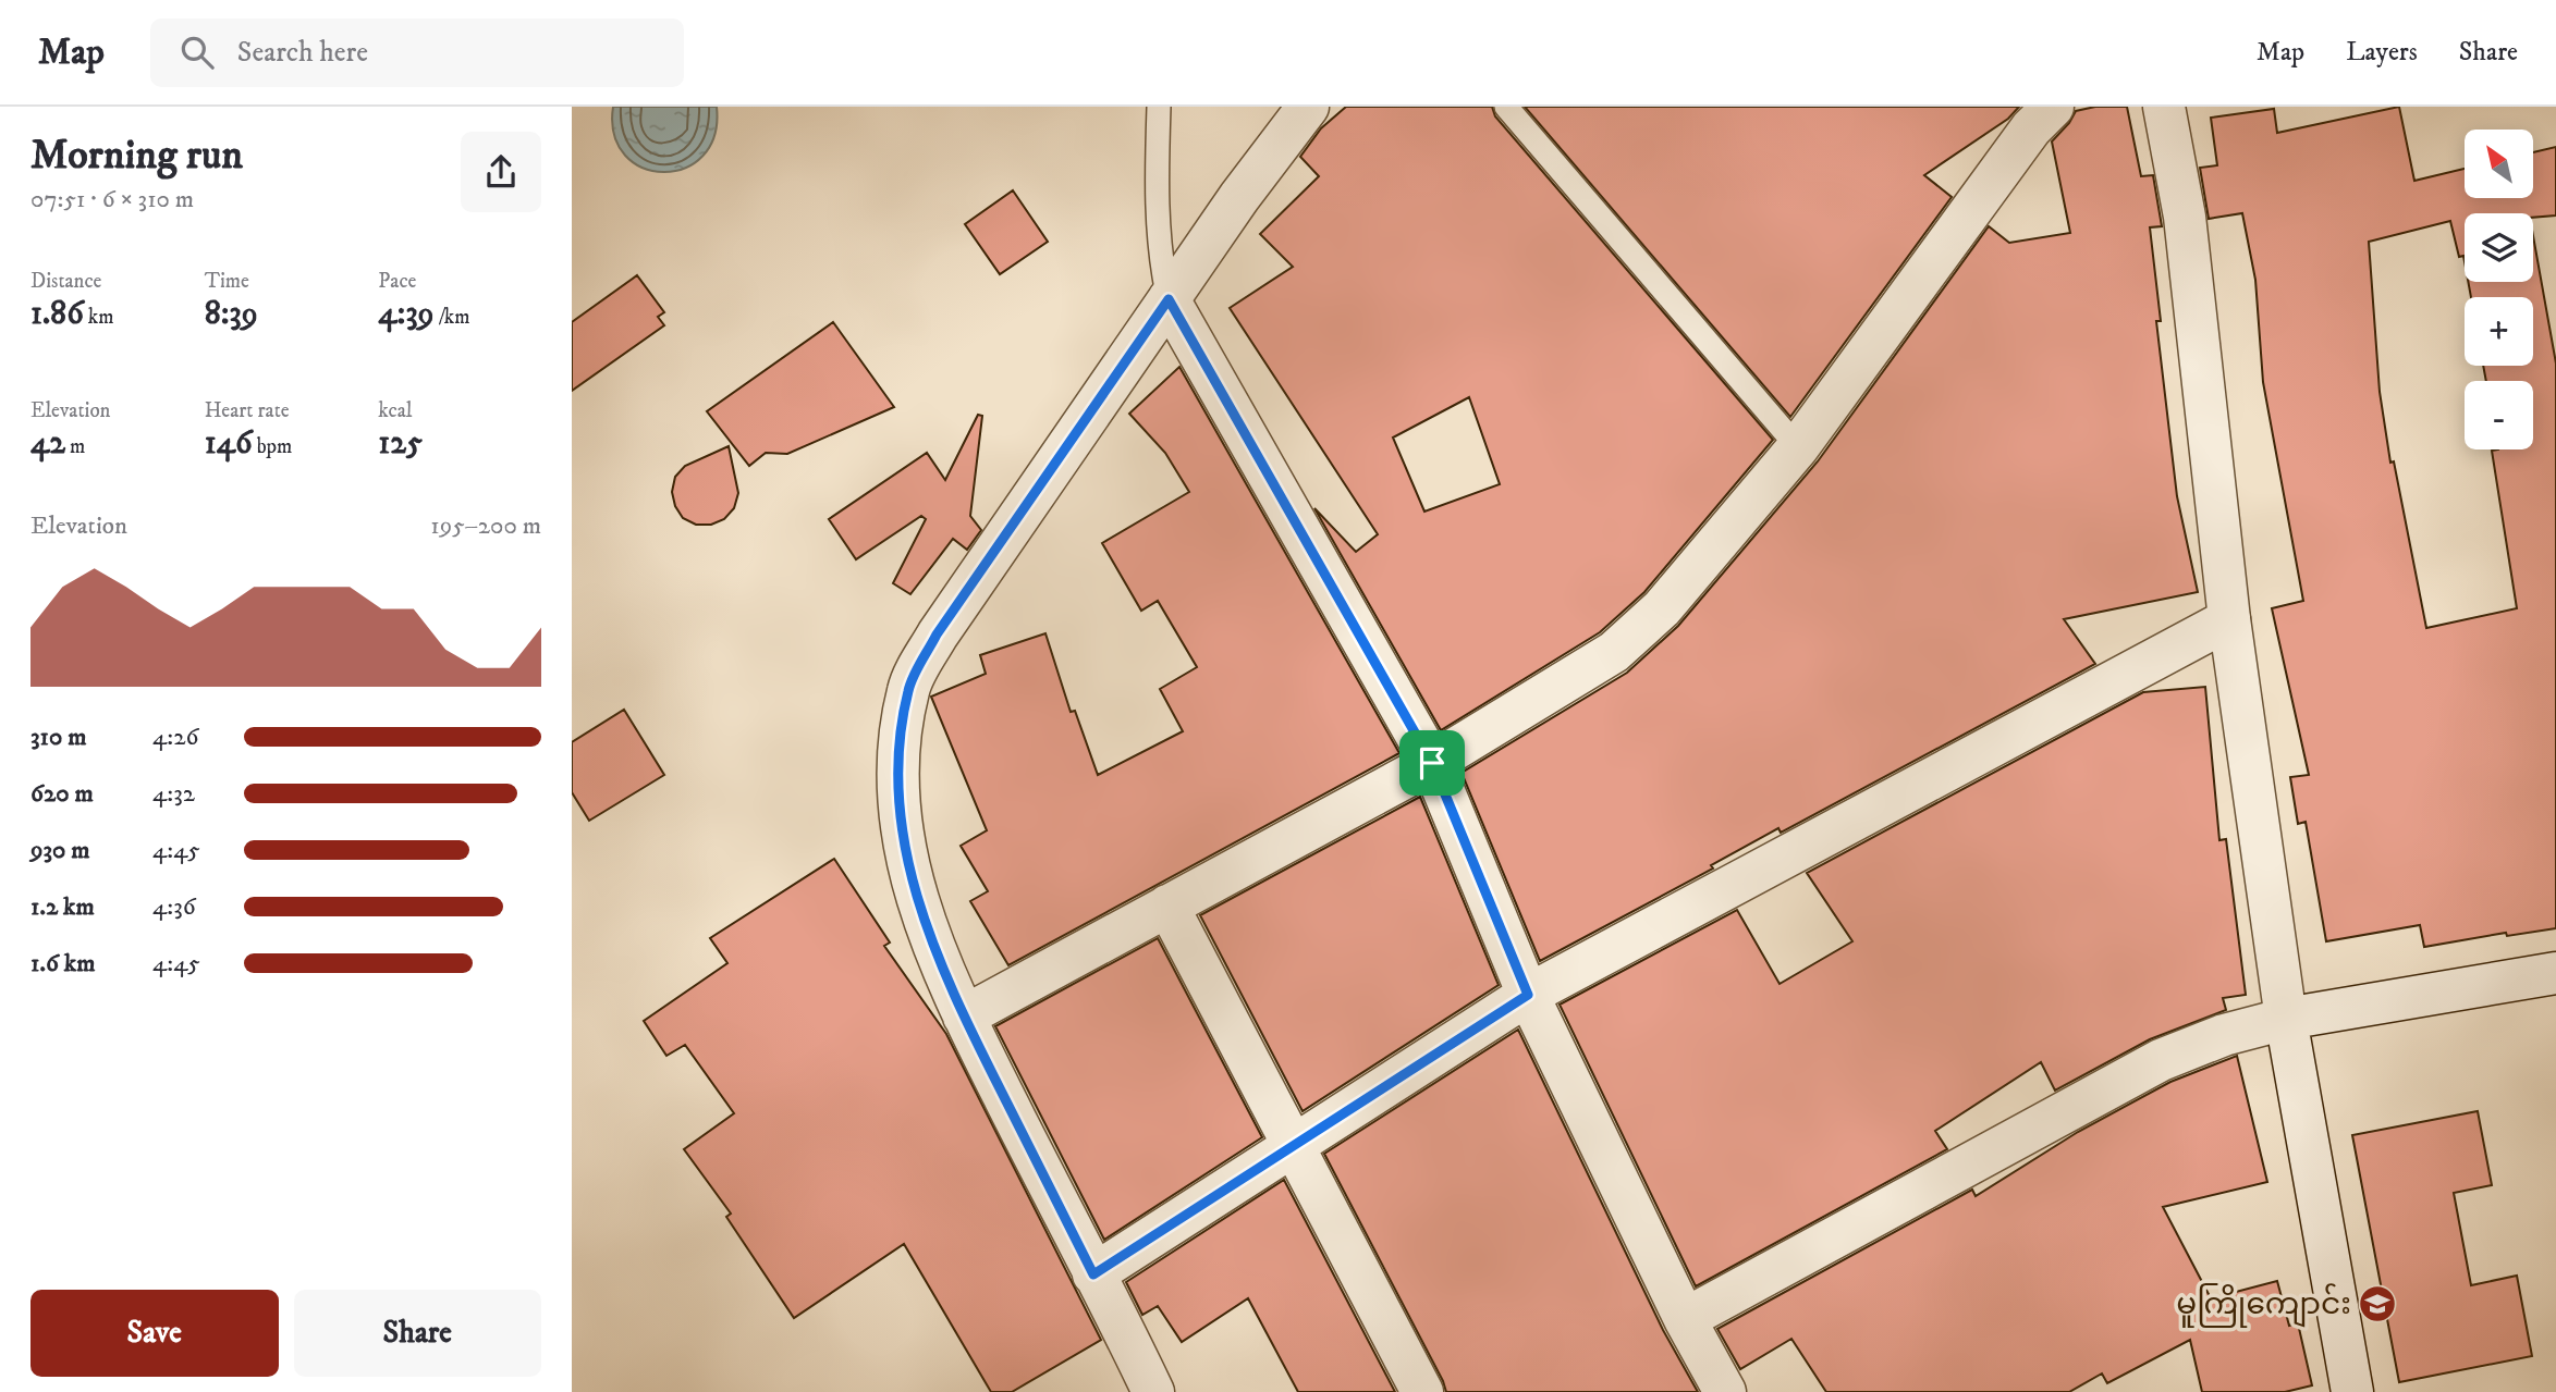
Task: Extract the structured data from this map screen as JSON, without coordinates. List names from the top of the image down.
{
  "places": {
    "school or university": ["မူကြိုကျောင်း"]
  },
  "north": "top left",
  "page": {
    "header": "Map",
    "search": "Search here",
    "nav": ["Map", "Layers", "Share"],
    "heading": ["Morning run", "07:51 · 6 × 310 m"],
    "map_buttons": ["+", "−"],
    "stats": [
      ["Distance", "1.86 km"],
      ["Time", "8:39"],
      ["Pace", "4:39 /km"],
      ["Elevation", "42 m"],
      ["Heart rate", "146 bpm"],
      ["kcal", "125"]
    ],
    "chart": ["Elevation", "195–200 m"],
    "list": [
      {
        "name": "310 m",
        "note": "4:26"
      },
      {
        "name": "620 m",
        "note": "4:32"
      },
      {
        "name": "930 m",
        "note": "4:45"
      },
      {
        "name": "1.2 km",
        "note": "4:36"
      },
      {
        "name": "1.6 km",
        "note": "4:45"
      }
    ],
    "buttons": ["Save", "Share"]
  }
}
